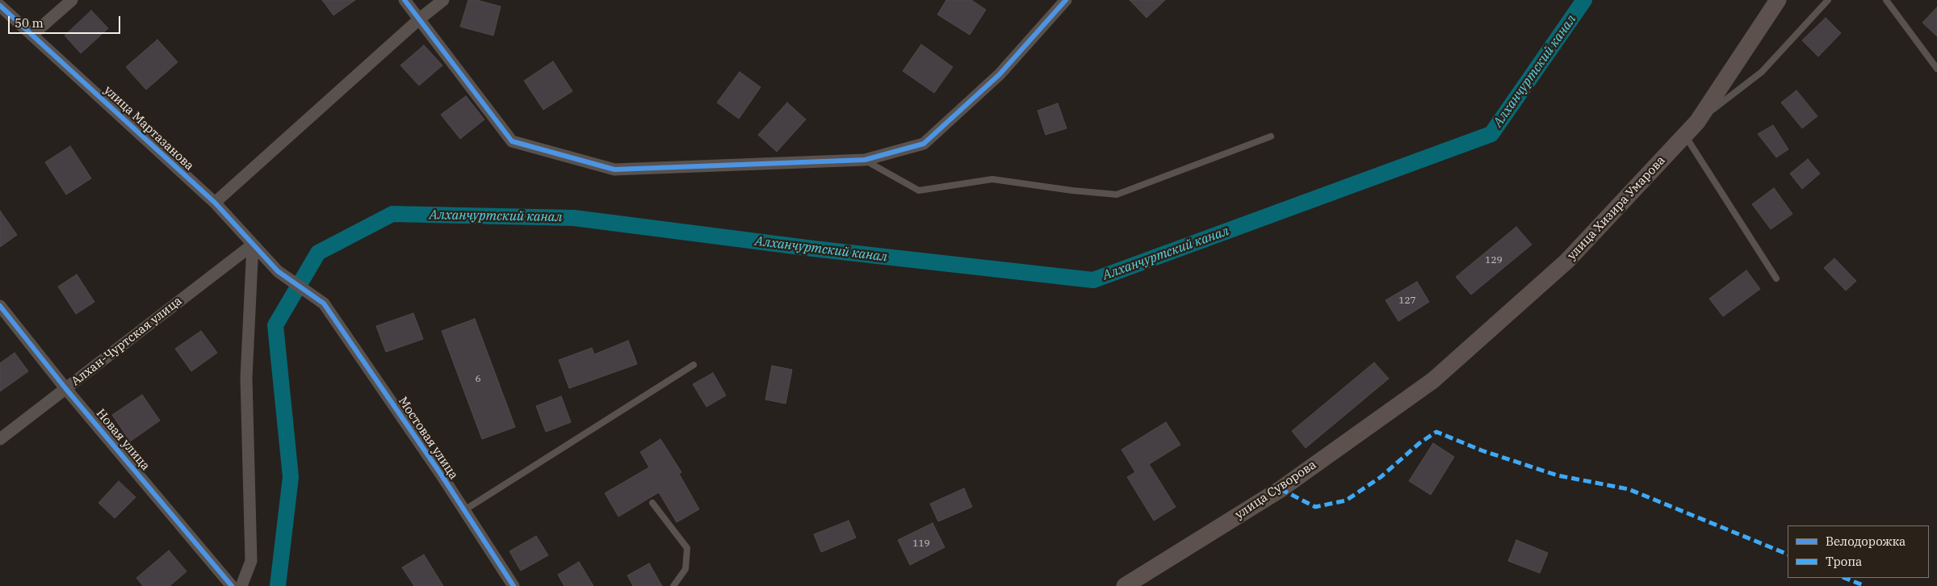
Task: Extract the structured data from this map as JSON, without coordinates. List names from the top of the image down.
{
  "streets": {
    "main road": ["улица Хизира Умарова", "улица Суворова"],
    "street": [
      "улица Мартазанова",
      "Алхан-Чуртская улица",
      "Мостовая улица",
      "Новая улица"
    ]
  },
  "crossings": [
    ["улица Мартазанова", "Алхан-Чуртская улица"],
    ["улица Мартазанова", "Мостовая улица"],
    ["улица Хизира Умарова", "улица Суворова"],
    ["Алхан-Чуртская улица", "Новая улица"]
  ],
  "water": ["Алханчуртский канал"],
  "house_numbers": [
    "129",
    "127",
    "6",
    "119"
  ],
  "legend": ["Велодорожка", "Тропа"],
  "scale_bar": "50 m"
}
